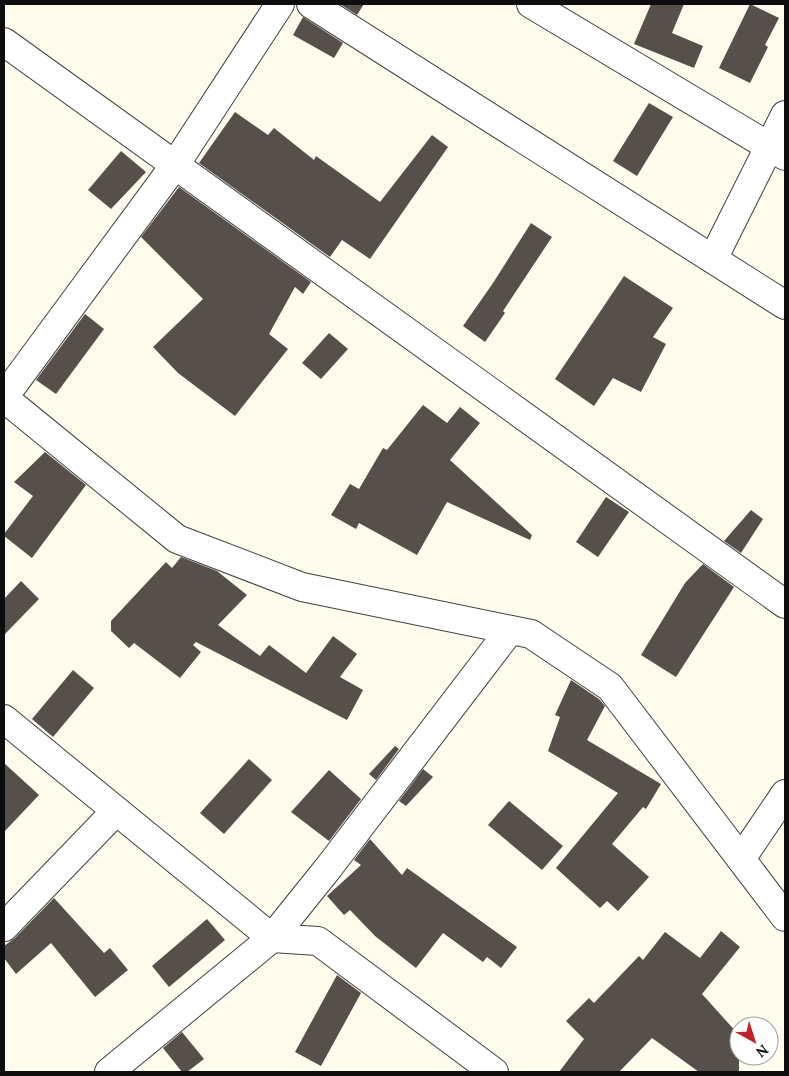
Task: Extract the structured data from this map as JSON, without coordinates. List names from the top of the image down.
{
  "north": "bottom right"
}
